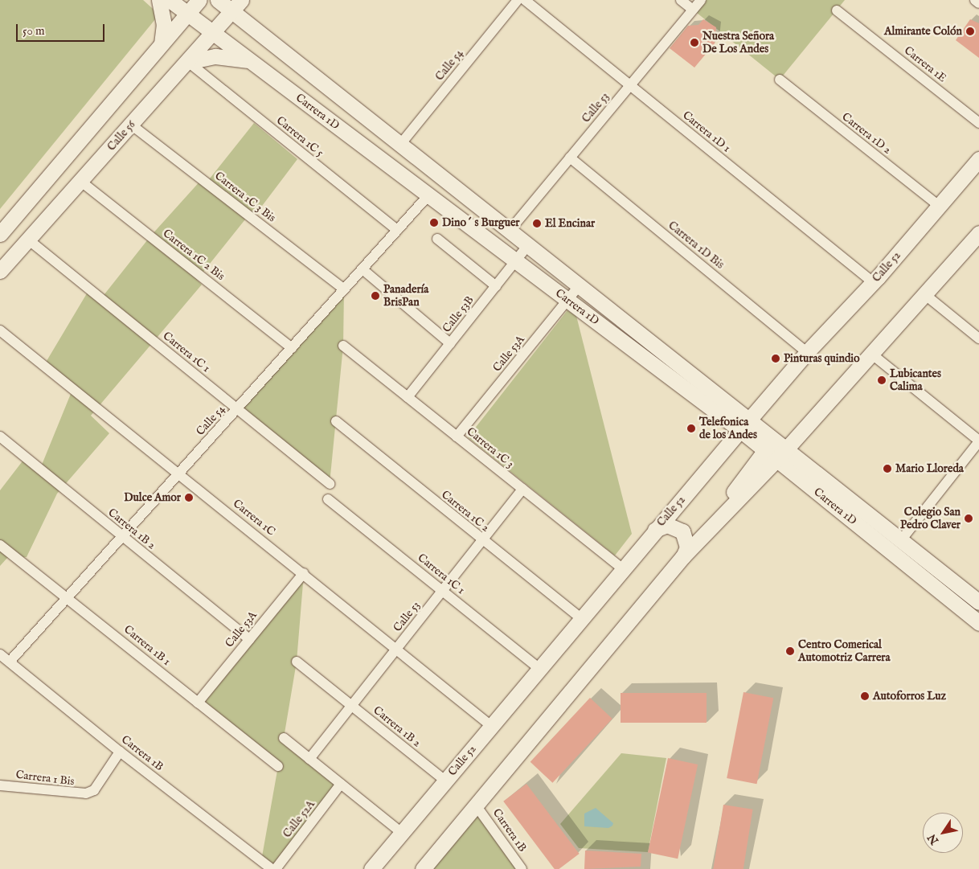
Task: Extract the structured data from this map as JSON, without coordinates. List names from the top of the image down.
{
  "streets": {
    "street": [
      "Carrera 1E",
      "Calle 54",
      "Calle 53",
      "Carrera 1D",
      "Carrera 1D 1",
      "Carrera 1D 2",
      "Calle 56",
      "Carrera 1C 5",
      "Carrera 1C 3 Bis",
      "Carrera 1D Bis",
      "Carrera 1C 2 Bis",
      "Calle 52",
      "Calle 53B",
      "Carrera 1C 1",
      "Calle 53A",
      "Carrera 1C 3",
      "Carrera 1C 2",
      "Carrera 1C",
      "Carrera 1B 2",
      "Carrera 1B 1",
      "Carrera 1B",
      "Carrera 1 Bis",
      "Calle 52A"
    ]
  },
  "crossings": [
    ["Calle 54", "Carrera 1D"],
    ["Calle 54", "Carrera 1C 5"],
    ["Calle 54", "Carrera 1C 3 Bis"],
    ["Calle 54", "Carrera 1C 2 Bis"],
    ["Calle 54", "Carrera 1C 1"],
    ["Calle 54", "Carrera 1C"],
    ["Calle 54", "Carrera 1B 2"],
    ["Calle 54", "Carrera 1B 1"],
    ["Calle 54", "Carrera 1B"],
    ["Calle 53", "Carrera 1D"],
    ["Calle 53", "Carrera 1D 1"],
    ["Calle 53", "Carrera 1D Bis"],
    ["Calle 53", "Carrera 1C 1"],
    ["Calle 53", "Carrera 1C 3"],
    ["Calle 53", "Carrera 1C 2"],
    ["Calle 53", "Carrera 1C"],
    ["Calle 53", "Carrera 1B 2"],
    ["Carrera 1D", "Calle 56"],
    ["Carrera 1D", "Calle 52"],
    ["Carrera 1D", "Calle 53B"],
    ["Carrera 1D", "Calle 53A"],
    ["Carrera 1D 1", "Calle 52"],
    ["Carrera 1D 2", "Calle 52"],
    ["Calle 56", "Carrera 1C 5"],
    ["Calle 56", "Carrera 1C 3 Bis"],
    ["Calle 56", "Carrera 1C 2 Bis"],
    ["Calle 56", "Carrera 1C 1"],
    ["Carrera 1D Bis", "Calle 52"],
    ["Calle 52", "Carrera 1C 1"],
    ["Calle 52", "Carrera 1C 3"],
    ["Calle 52", "Carrera 1C 2"],
    ["Calle 52", "Carrera 1C"],
    ["Calle 52", "Carrera 1B 2"],
    ["Calle 53B", "Carrera 1C 3"],
    ["Calle 53A", "Carrera 1C 3"],
    ["Calle 53A", "Carrera 1C"],
    ["Calle 53A", "Carrera 1B 2"],
    ["Calle 53A", "Carrera 1B 1"],
    ["Carrera 1B", "Carrera 1 Bis"]
  ],
  "places": [
    "Almirante Colón",
    "Nuestra Señora De Los Andes",
    "Dino´ s Burguer",
    "El Encinar",
    "Panadería BrisPan",
    "Pinturas quindio",
    "Lubicantes Calima",
    "Telefonica de los Andes",
    "Mario Lloreda",
    "Dulce Amor",
    "Colegio San Pedro Claver",
    "Centro Comerical Automotriz Carrera",
    "Autoforros Luz"
  ],
  "scale_bar": "50 m",
  "north": "bottom left"
}
